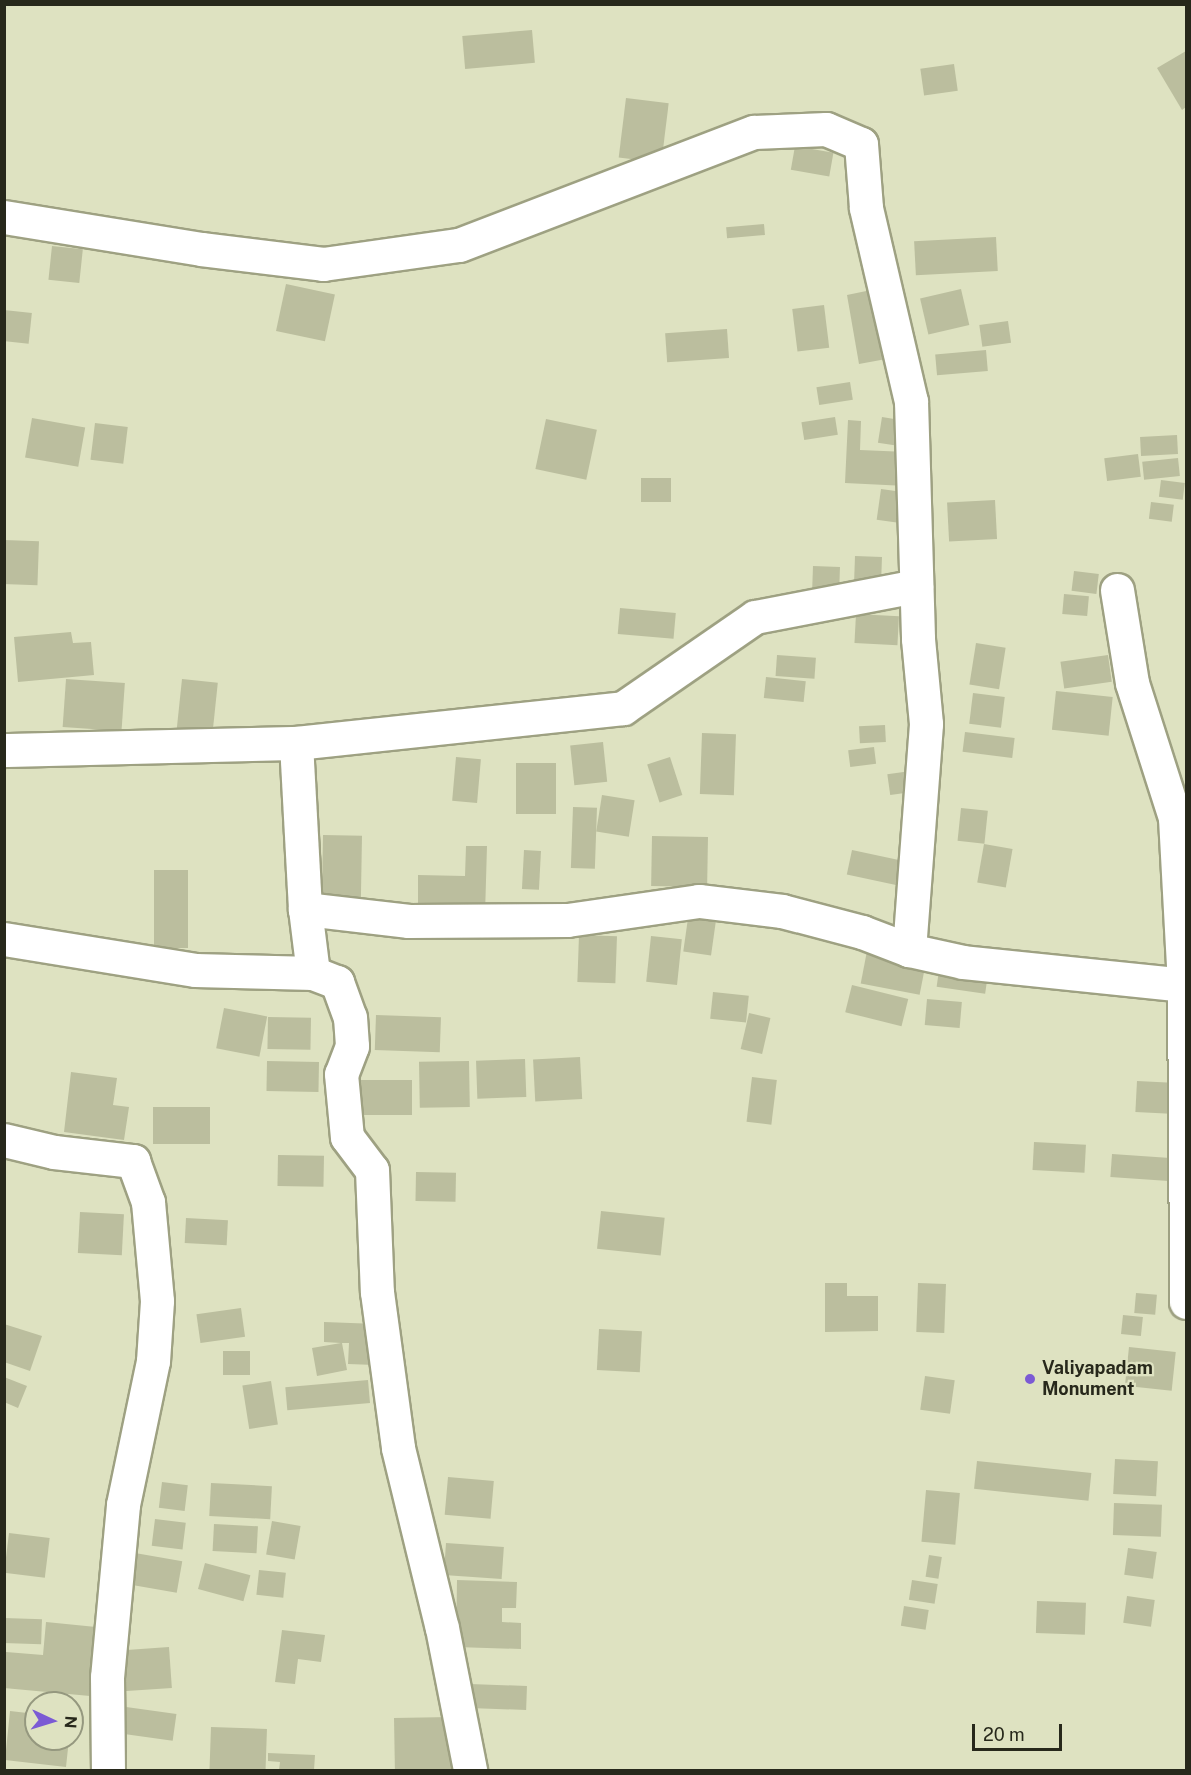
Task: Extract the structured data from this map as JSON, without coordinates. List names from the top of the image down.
{
  "places": ["Valiyapadam Monument"],
  "scale_bar": "20 m",
  "north": "right"
}
